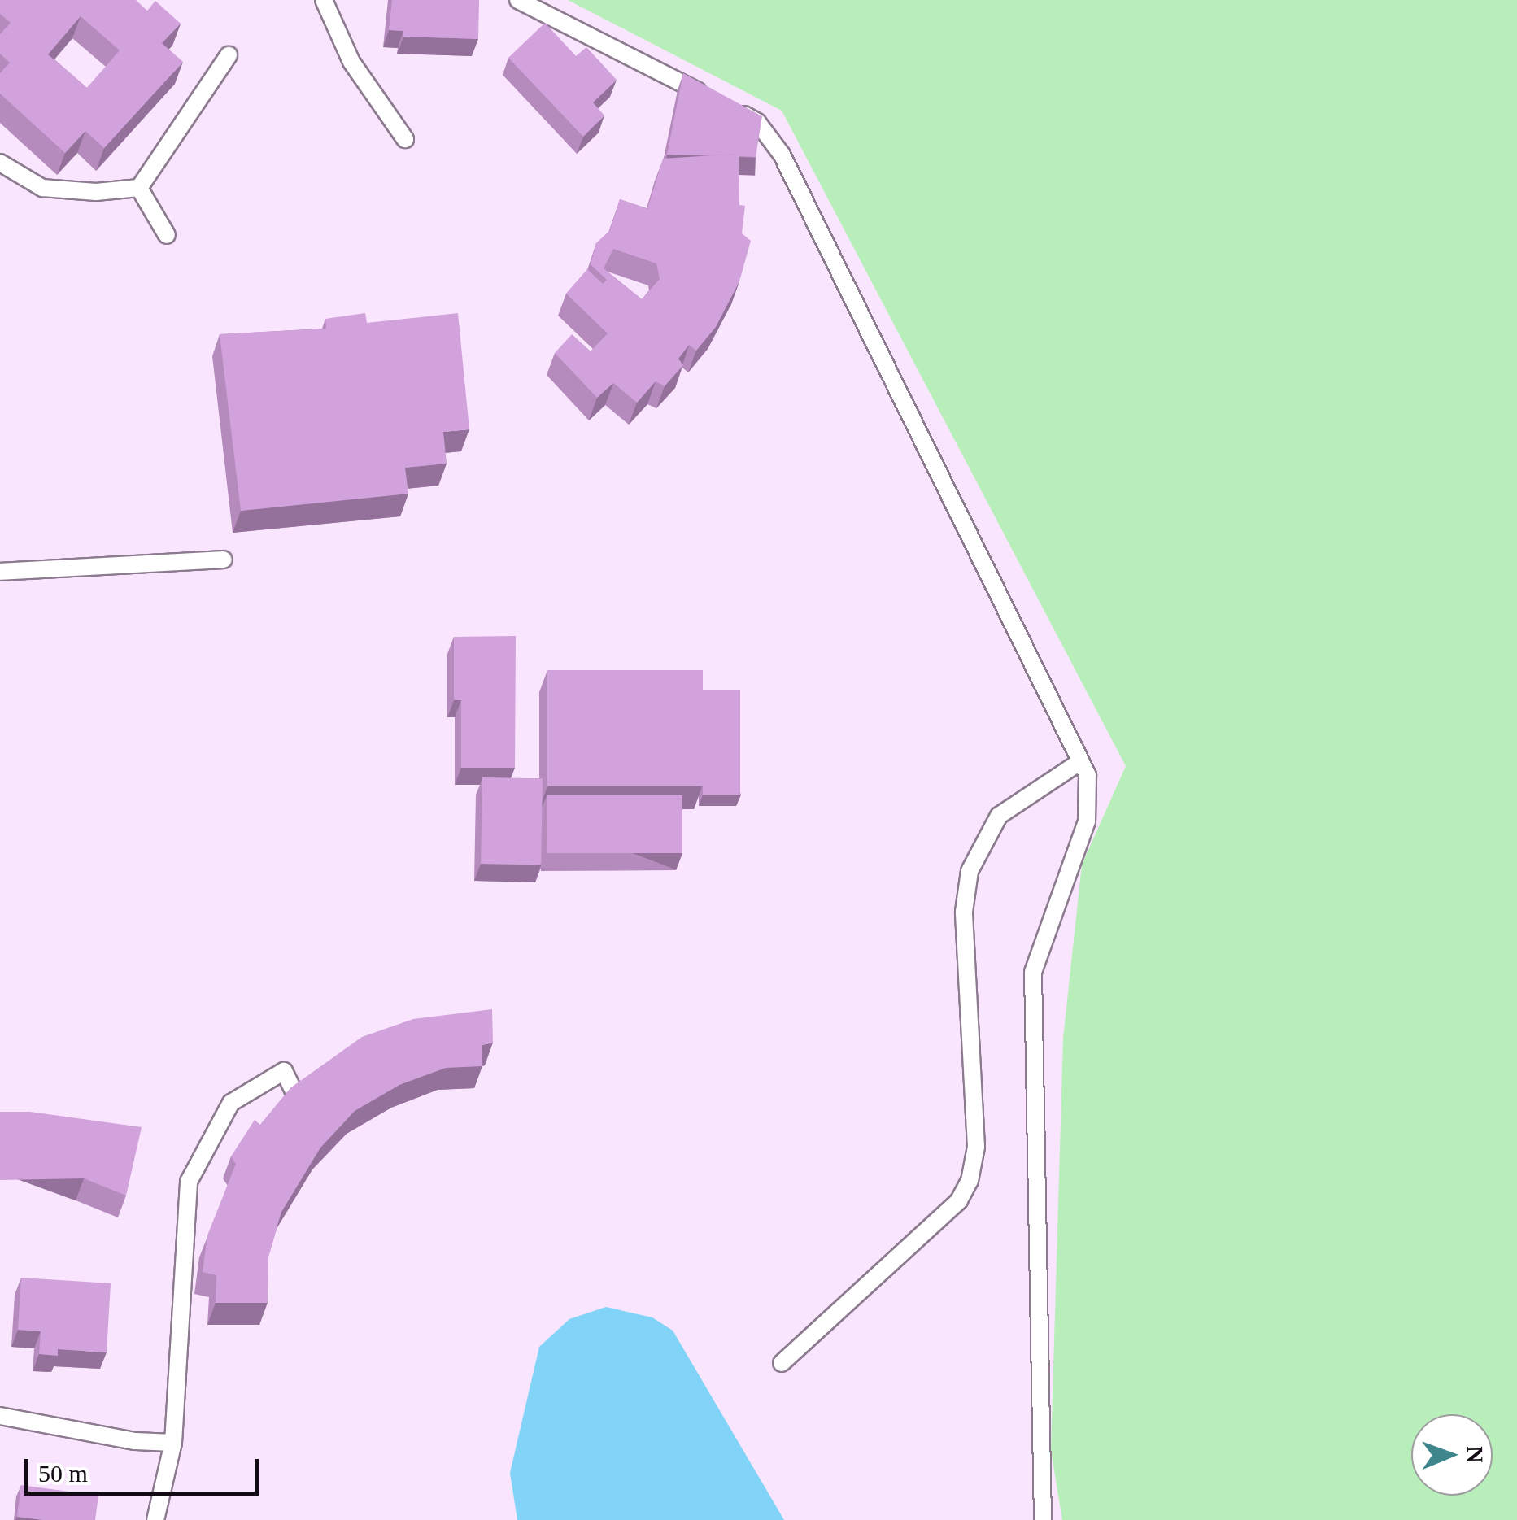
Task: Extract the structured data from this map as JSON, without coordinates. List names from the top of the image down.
{
  "scale_bar": "50 m",
  "north": "right"
}
